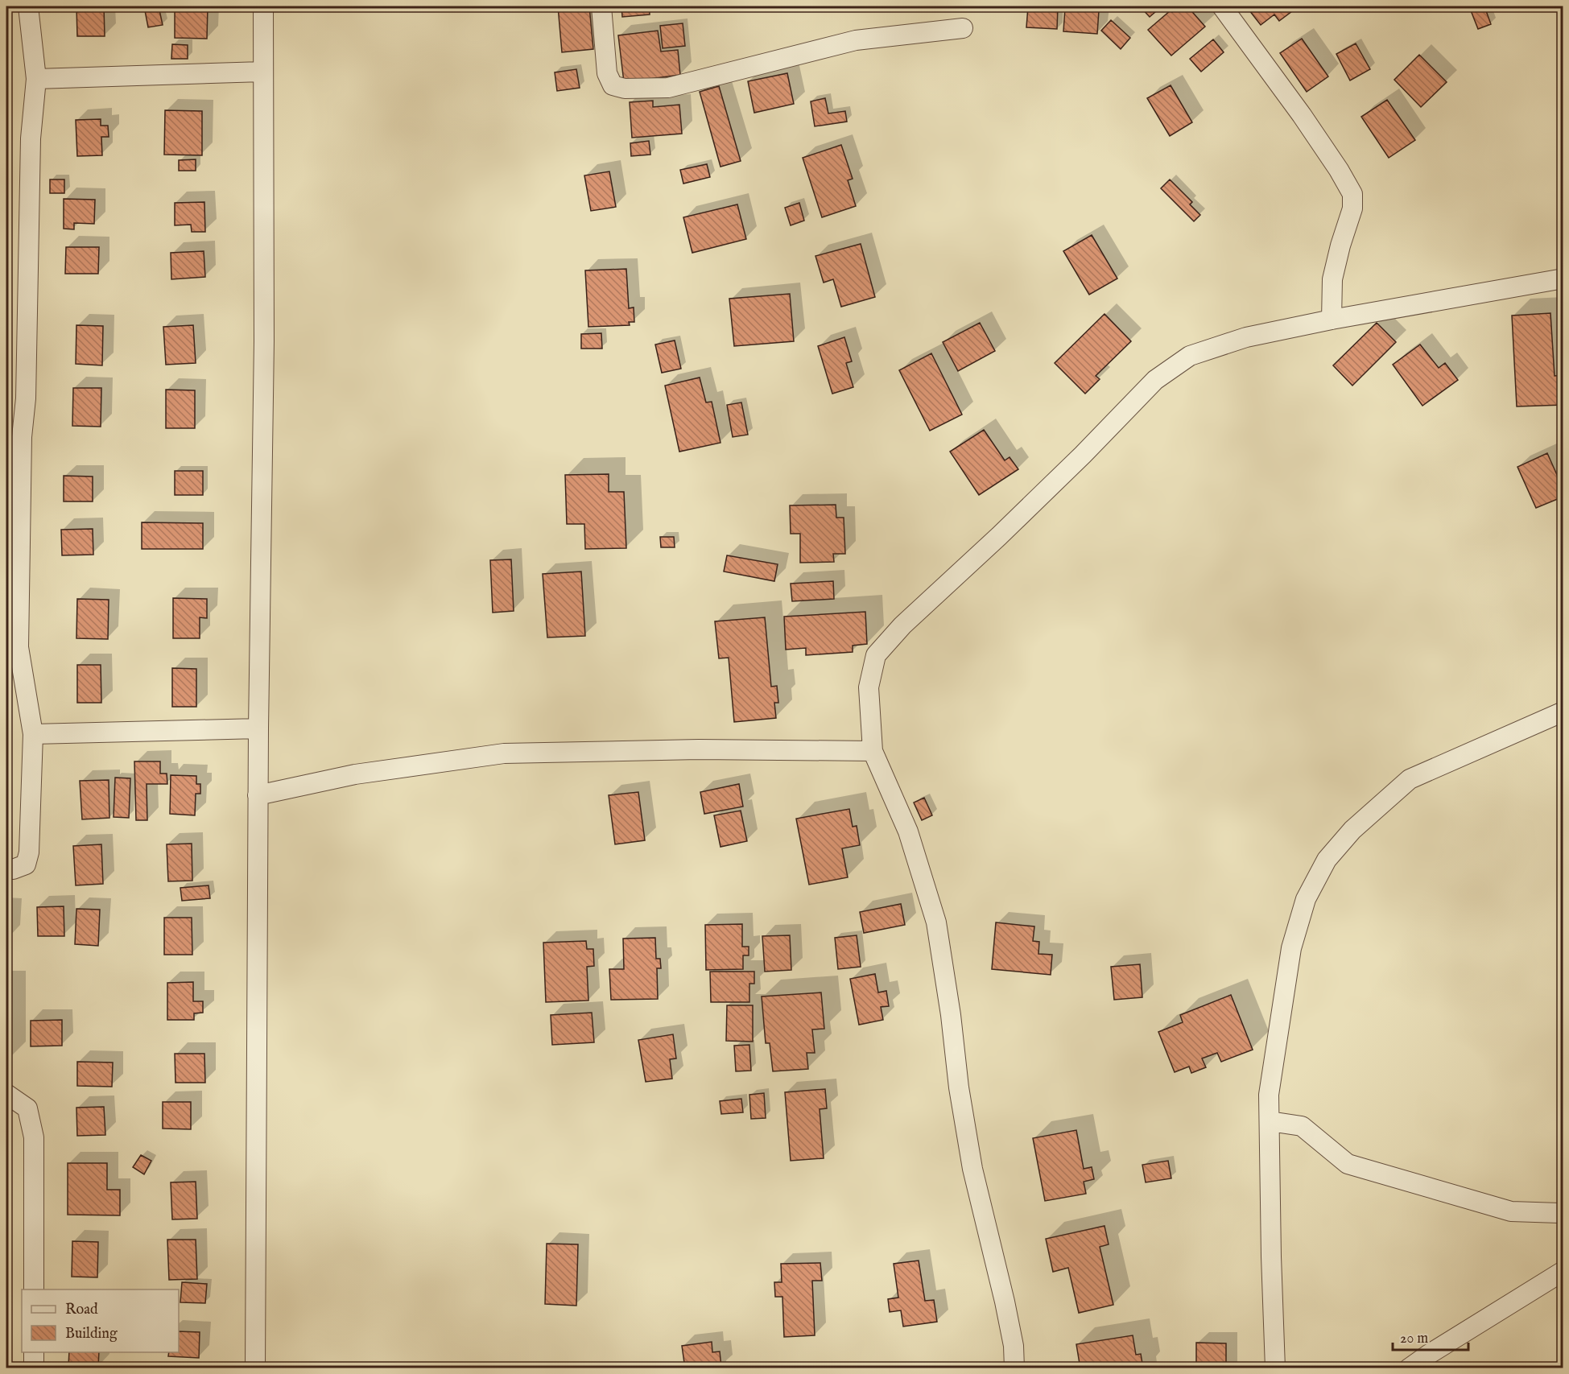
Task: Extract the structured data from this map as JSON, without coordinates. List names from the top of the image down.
{
  "legend": ["Road", "Building"],
  "scale_bar": "20 m"
}
